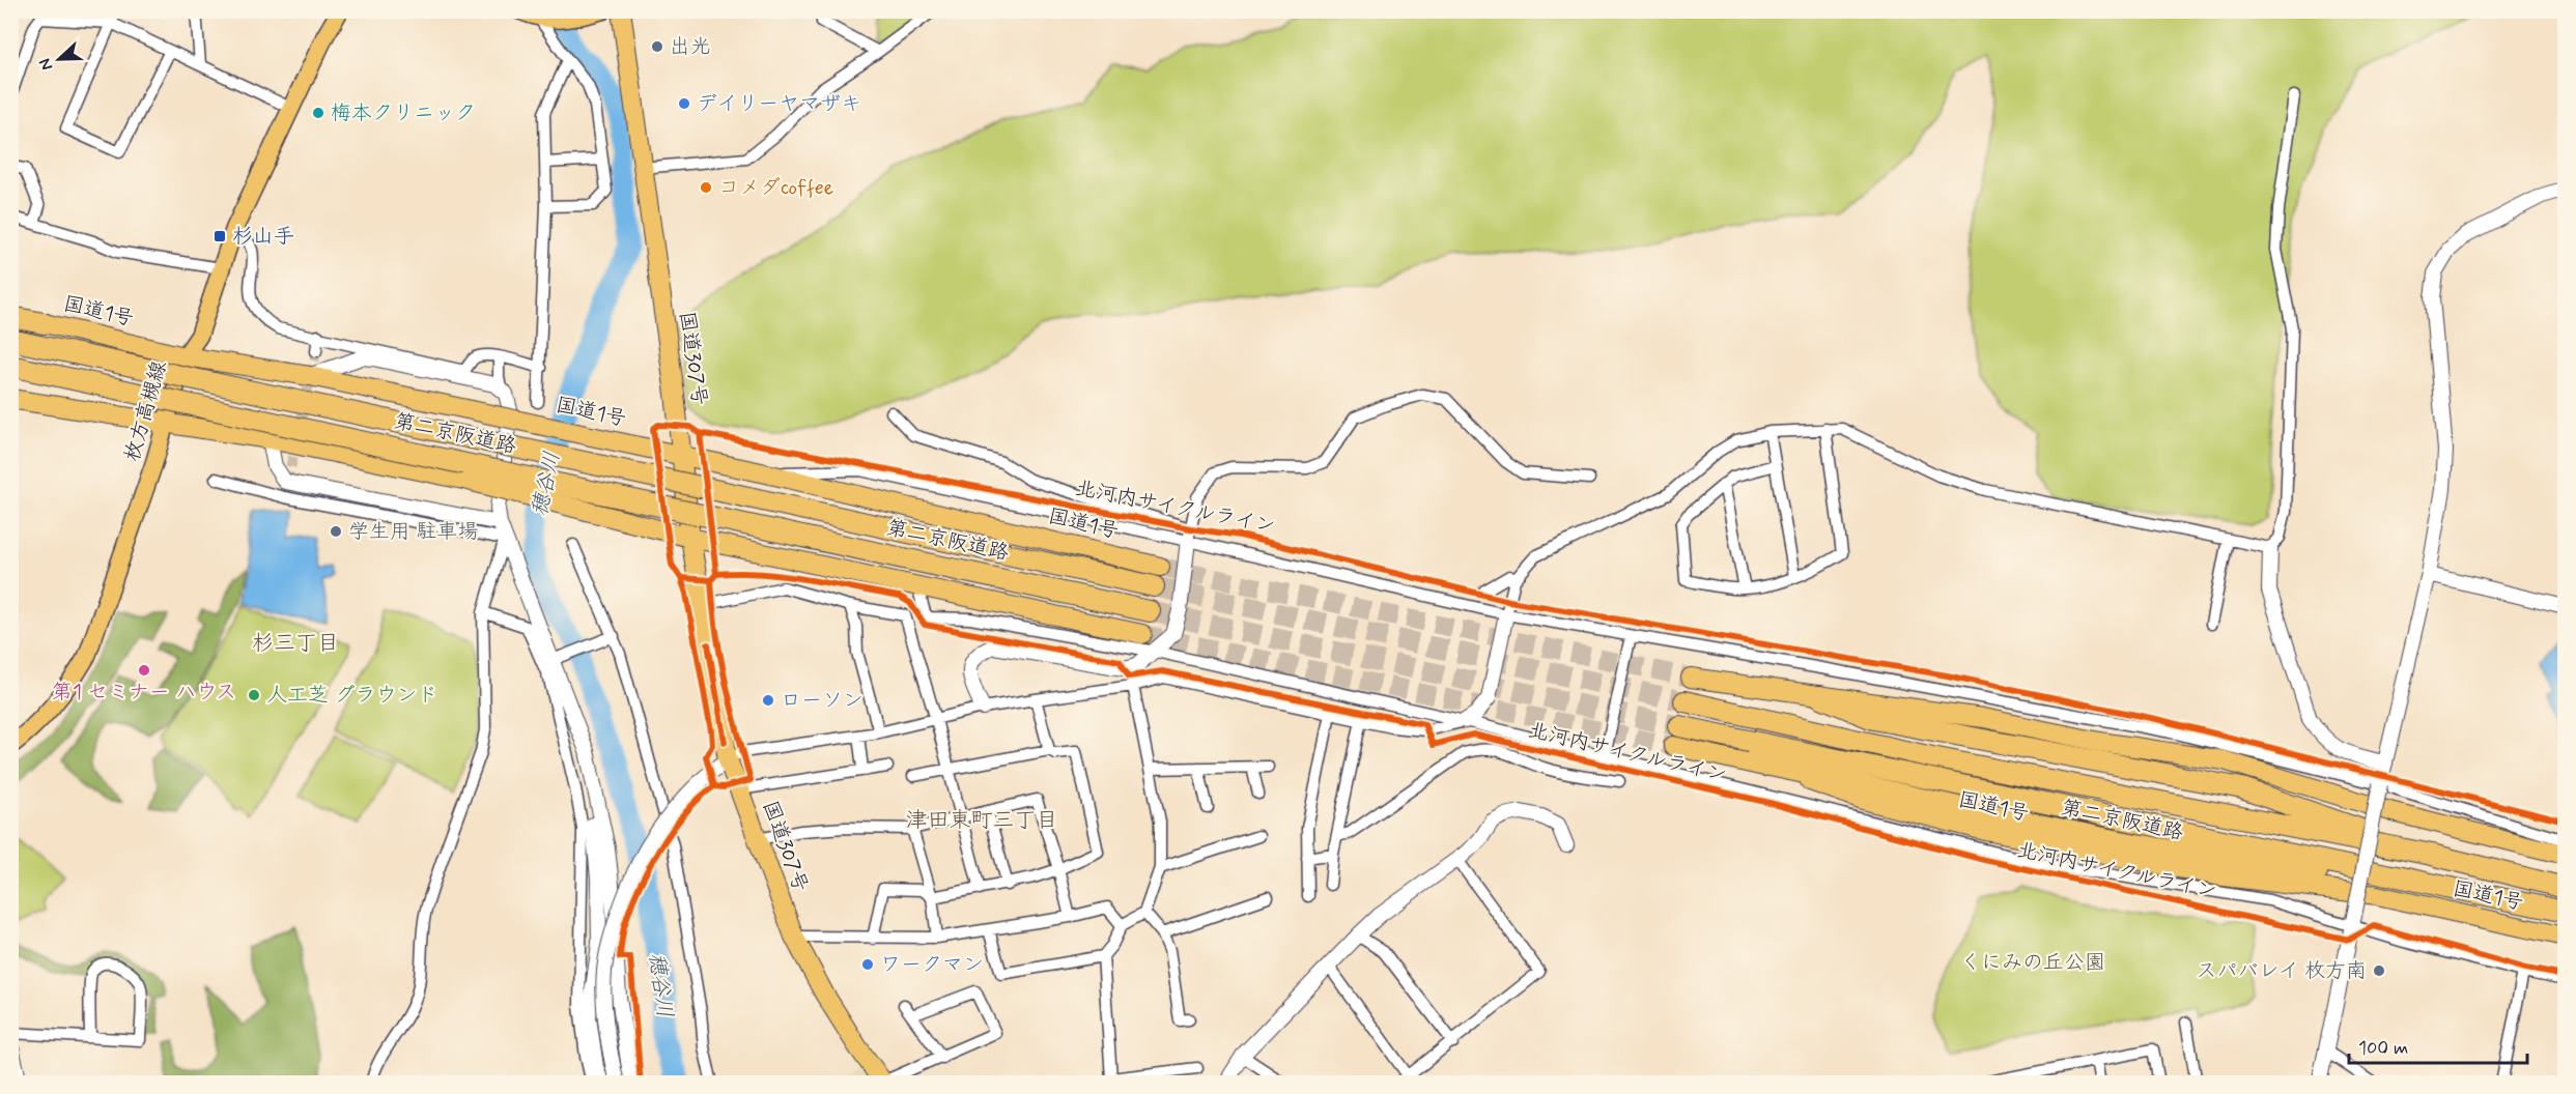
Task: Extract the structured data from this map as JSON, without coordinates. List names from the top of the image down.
{
  "streets": {
    "highway": ["国道1号", "国道307号", "第二京阪道路"],
    "main road": ["枚方高槻線"],
    "cycle path": ["北河内サイクルライン"]
  },
  "crossings": [
    ["国道1号", "国道307号"],
    ["国道1号", "枚方高槻線"]
  ],
  "districts": ["杉三丁目", "津田東町三丁目"],
  "water": ["穂谷川"],
  "parks": ["くにみの丘公園"],
  "places": {
    "other": [
      "出光",
      "デイリーヤマザキ",
      "梅本クリニック",
      "コメダcoffee",
      "学生用 駐車場",
      "第1 セミナー ハウス",
      "人工芝 グラウンド",
      "ローソン",
      "ワークマン",
      "スパバレイ 枚方南"
    ],
    "transit": ["杉山手"]
  },
  "scale_bar": "100 m",
  "north": "left"
}
